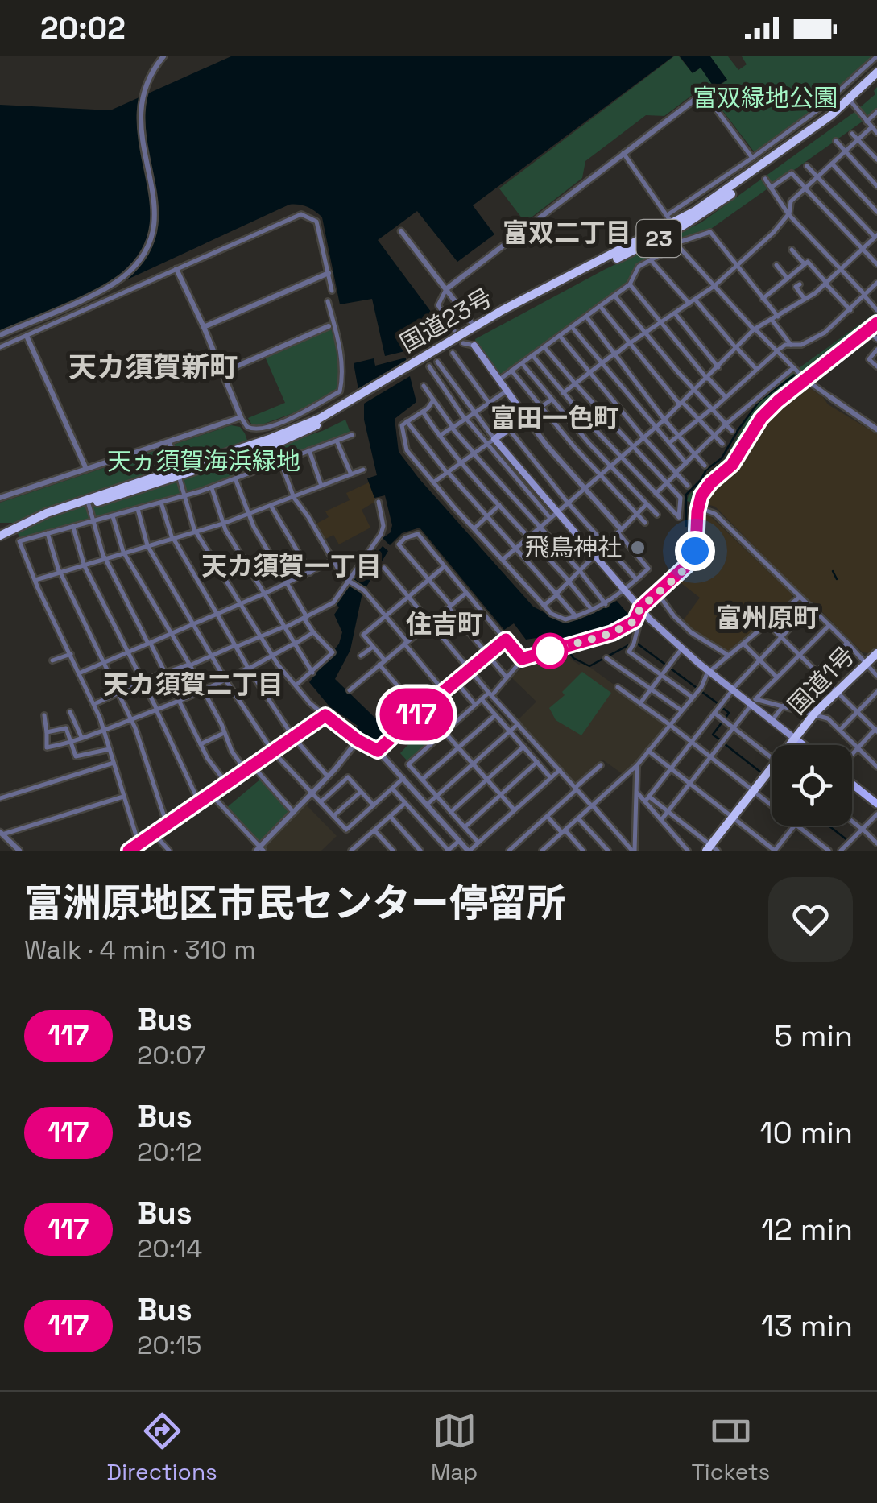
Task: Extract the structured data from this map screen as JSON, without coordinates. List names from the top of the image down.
{
  "streets": {
    "highway": ["23", "国道23号", "国道1号"]
  },
  "districts": [
    "富双二丁目",
    "天カ須賀新町",
    "富田一色町",
    "天カ須賀一丁目",
    "富州原町",
    "住吉町",
    "天カ須賀二丁目"
  ],
  "parks": ["富双緑地公園", "天ヵ須賀海浜緑地"],
  "places": ["飛鳥神社"],
  "lines": ["bus line 117"],
  "page": {
    "status": "20:02",
    "on_map": "117",
    "heading": ["富洲原地区市民センター停留所", "Walk · 4 min · 310 m"],
    "list": [
      {
        "mark": "117",
        "name": "Bus",
        "note": "20:07",
        "value": "5 min"
      },
      {
        "mark": "117",
        "name": "Bus",
        "note": "20:12",
        "value": "10 min"
      },
      {
        "mark": "117",
        "name": "Bus",
        "note": "20:14",
        "value": "12 min"
      },
      {
        "mark": "117",
        "name": "Bus",
        "note": "20:15",
        "value": "13 min"
      }
    ],
    "tabs": ["Directions", "Map", "Tickets"]
  }
}
